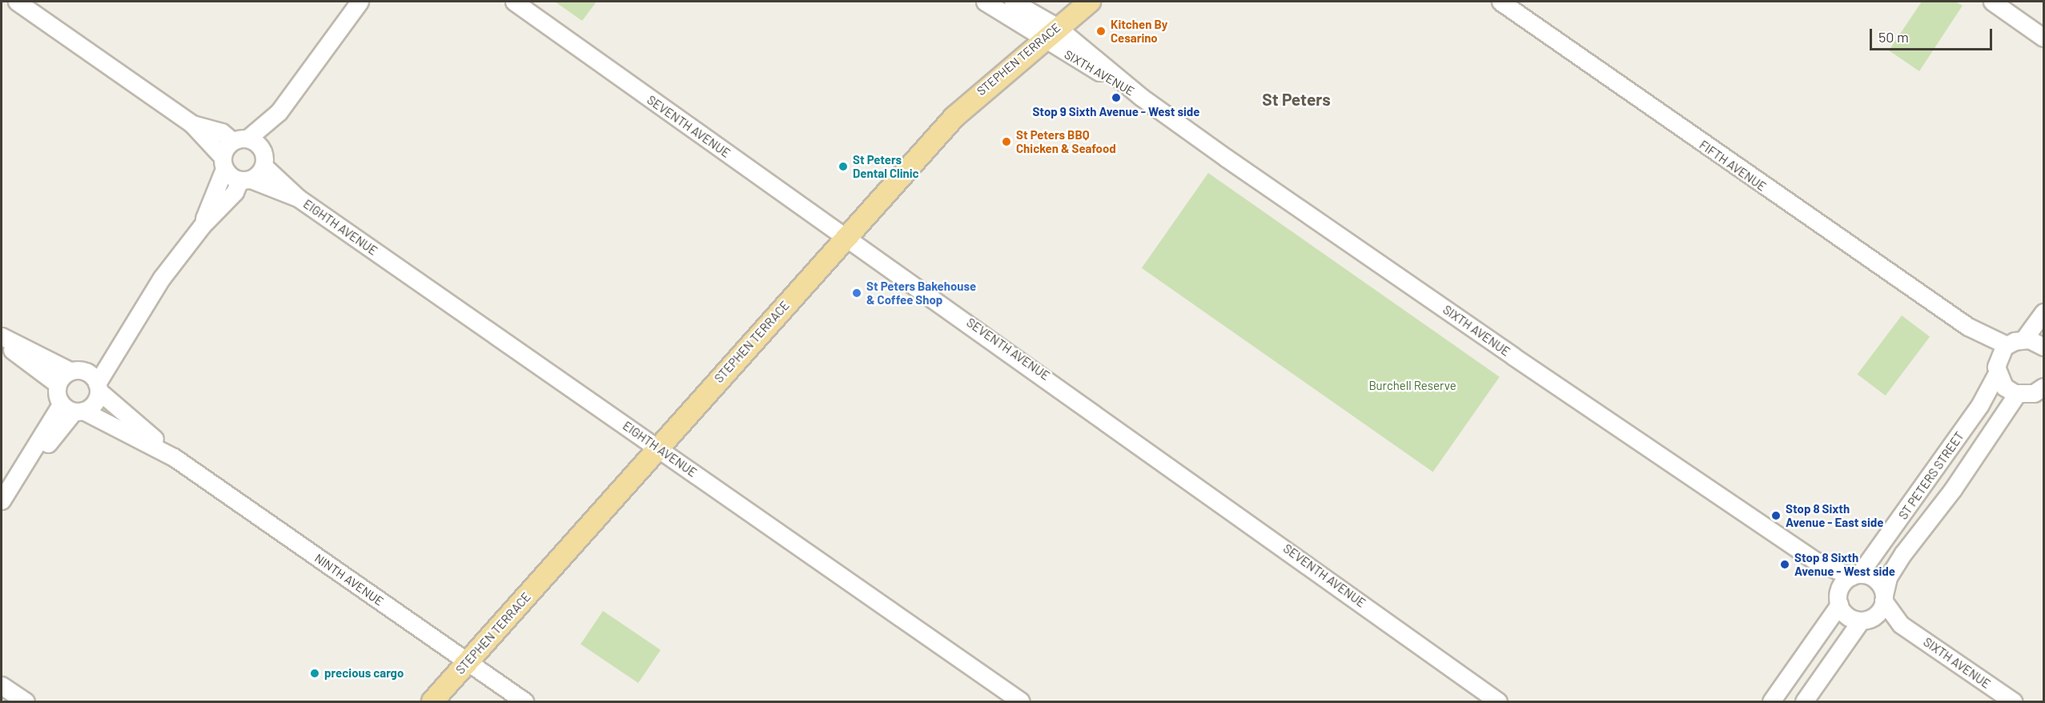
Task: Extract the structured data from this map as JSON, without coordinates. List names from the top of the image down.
{
  "streets": {
    "main road": ["STEPHEN TERRACE"],
    "street": [
      "SIXTH AVENUE",
      "SEVENTH AVENUE",
      "FIFTH AVENUE",
      "EIGHTH AVENUE",
      "ST PETERS STREET",
      "NINTH AVENUE"
    ]
  },
  "crossings": [
    ["STEPHEN TERRACE", "SIXTH AVENUE"],
    ["STEPHEN TERRACE", "SEVENTH AVENUE"],
    ["STEPHEN TERRACE", "EIGHTH AVENUE"],
    ["STEPHEN TERRACE", "NINTH AVENUE"],
    ["SIXTH AVENUE", "ST PETERS STREET"],
    ["FIFTH AVENUE", "ST PETERS STREET"]
  ],
  "districts": ["St Peters"],
  "parks": ["Burchell Reserve"],
  "places": [
    "Kitchen By Cesarino",
    "Stop 9 Sixth Avenue - West side",
    "St Peters BBQ Chicken & Seafood",
    "St Peters Dental Clinic",
    "St Peters Bakehouse & Coffee Shop",
    "Stop 8 Sixth Avenue - East side",
    "Stop 8 Sixth Avenue - West side",
    "precious cargo"
  ],
  "scale_bar": "50 m"
}
